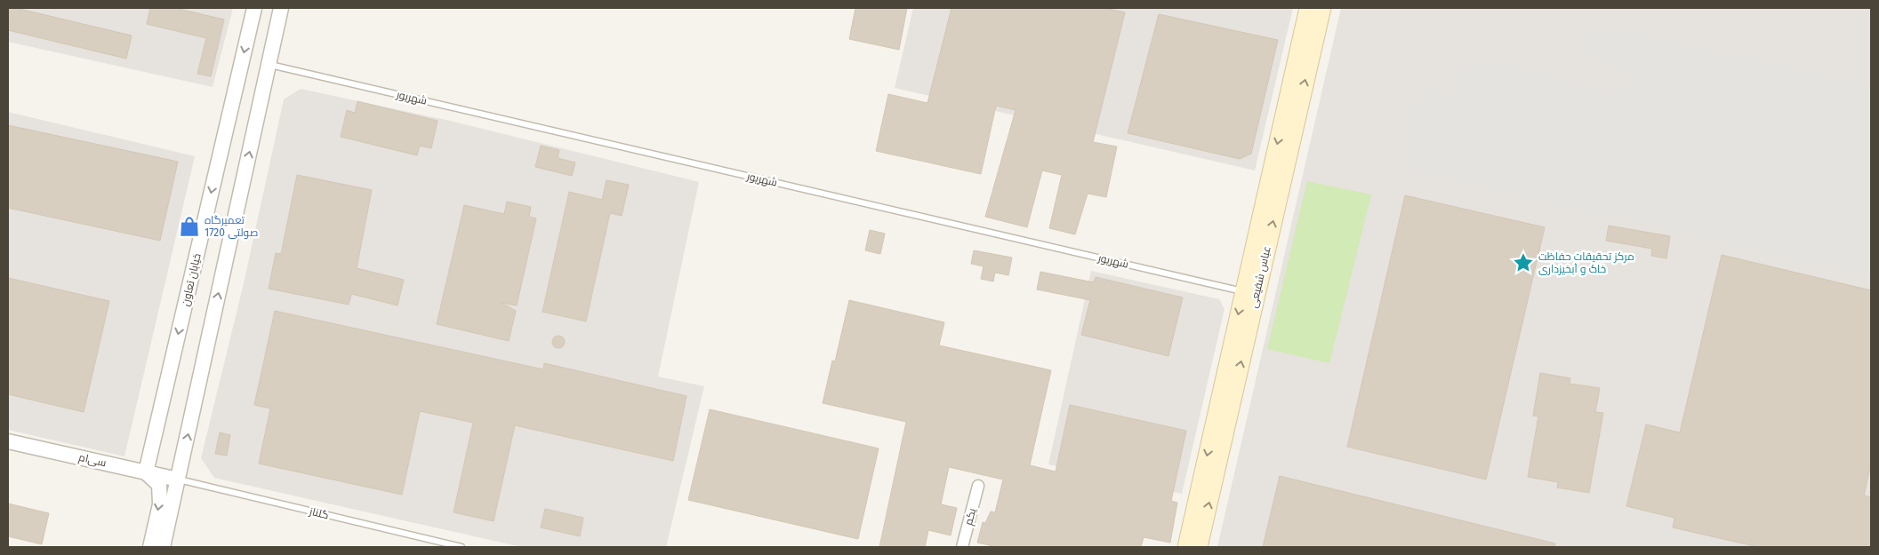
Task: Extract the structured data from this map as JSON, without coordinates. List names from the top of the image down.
{
  "streets": {
    "main road": ["عباس شفیعی"],
    "street": ["خیابان تعاون", "سی‌ام", "یکم"],
    "lane": ["شهریور", "گلناز"]
  },
  "crossings": [
    ["شهریور", "عباس شفیعی"],
    ["خیابان تعاون", "سی‌ام"],
    ["سی‌ام", "گلناز"]
  ],
  "places": {
    "shop": ["تعمیرگاه 1720 صولتی"],
    "place": ["مرکز تحقیقات حفاظت خاک و آبخیزداری"]
  }
}
